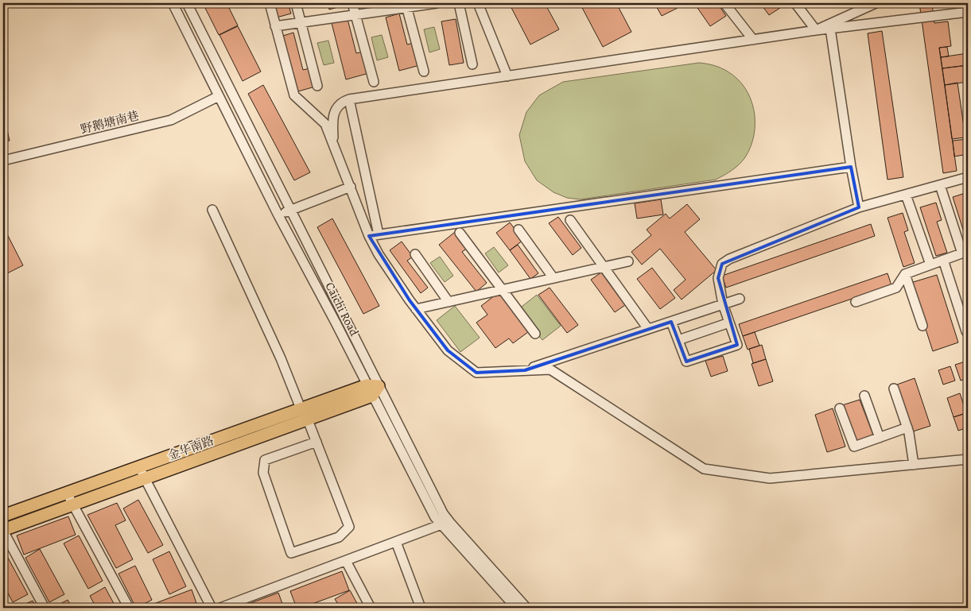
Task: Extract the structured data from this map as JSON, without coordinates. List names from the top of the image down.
{
  "streets": {
    "main road": ["金华南路"],
    "street": ["野鹅塘南巷", "Caichi Road"]
  },
  "crossings": [
    ["野鹅塘南巷", "Caichi Road"],
    ["Caichi Road", "金华南路"]
  ]
}
